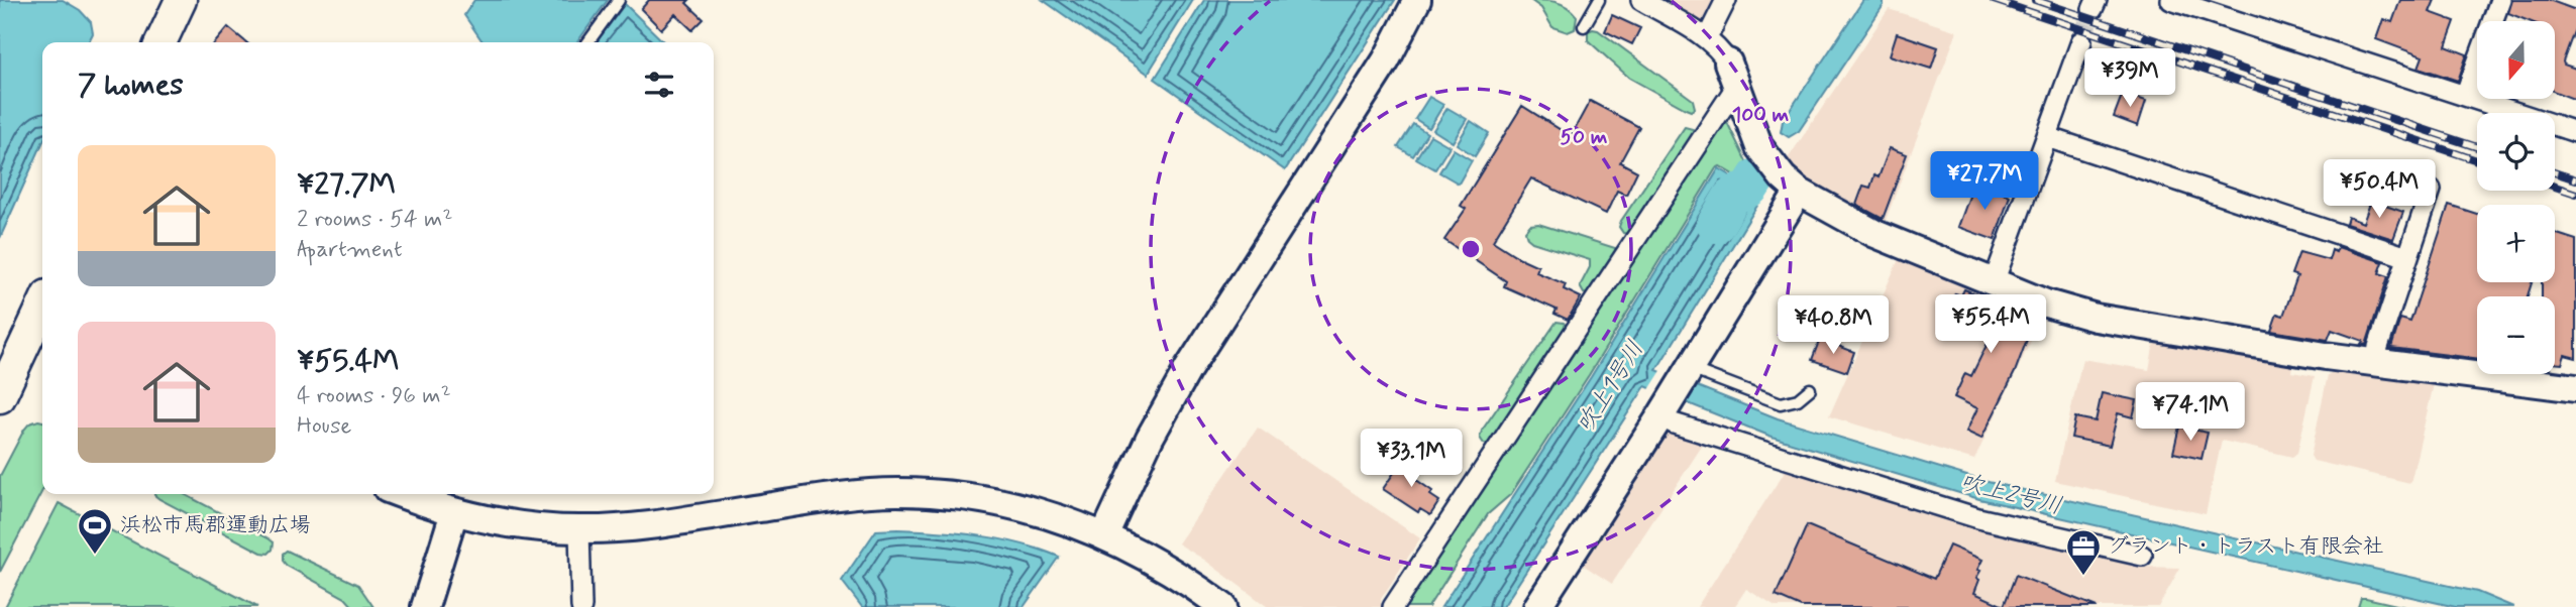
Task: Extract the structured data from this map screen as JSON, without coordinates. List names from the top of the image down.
{
  "water": ["吹上1号川", "吹上2号川"],
  "places": {
    "sports": ["浜松市馬郡運動広場"],
    "office": ["グラント・トラスト有限会社"]
  },
  "north": "bottom",
  "page": {
    "map_buttons": ["+", "−"],
    "heading": "7 homes",
    "price": [
      "¥39M",
      "¥27.7M",
      "¥50.4M",
      "¥55.4M",
      "¥40.8M",
      "¥74.1M",
      "¥33.1M"
    ],
    "list": [
      {
        "name": "¥27.7M",
        "note": "2 rooms · 54 m² · Apartment"
      },
      {
        "name": "¥55.4M",
        "note": "4 rooms · 96 m² · House"
      }
    ]
  },
  "rings": ["100 m", "50 m"]
}
